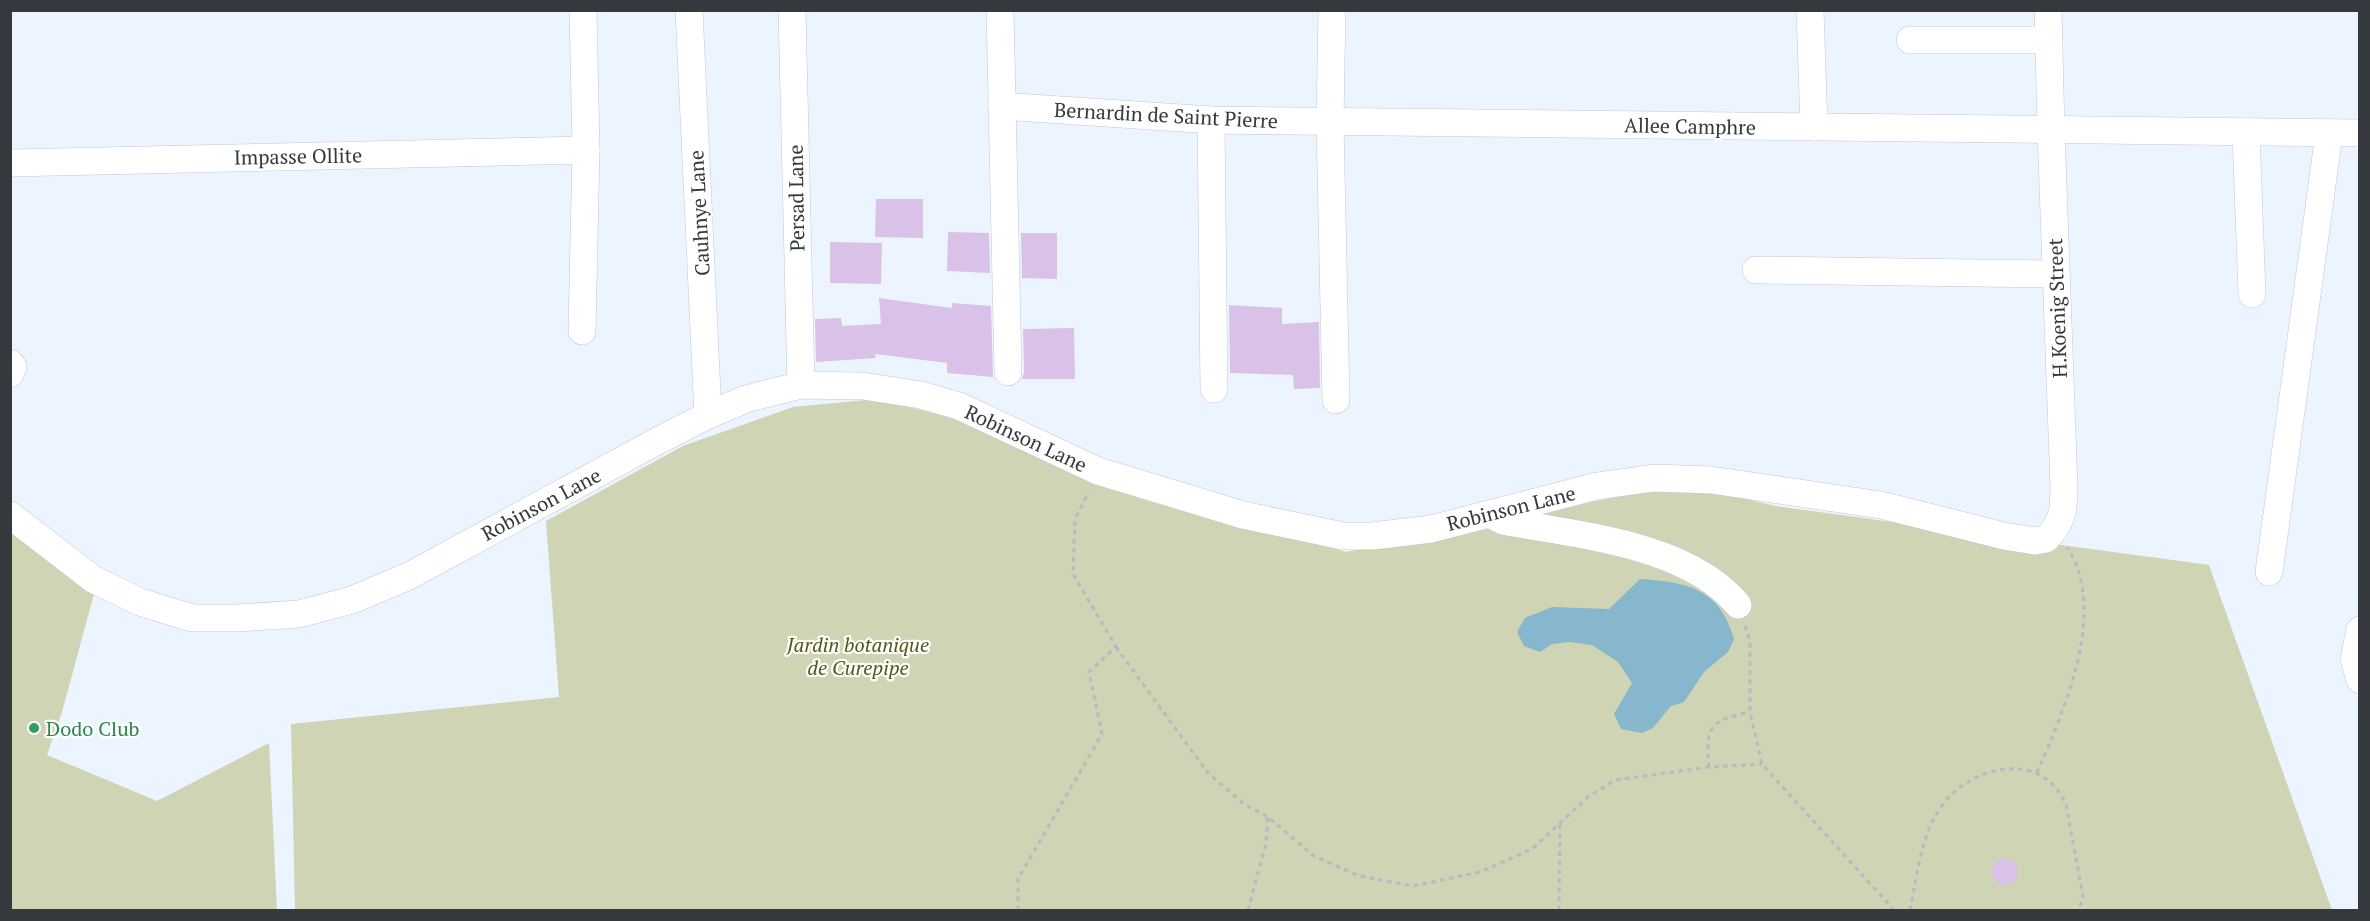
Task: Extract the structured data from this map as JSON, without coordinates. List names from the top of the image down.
{
  "streets": {
    "street": [
      "Bernardin de Saint Pierre",
      "Allee Camphre",
      "Impasse Ollite",
      "Persad Lane",
      "Cauhnye Lane",
      "H.Koenig Street",
      "Robinson Lane"
    ]
  },
  "crossings": [
    ["Bernardin de Saint Pierre", "Allee Camphre"],
    ["Allee Camphre", "H.Koenig Street"],
    ["Persad Lane", "Robinson Lane"],
    ["Cauhnye Lane", "Robinson Lane"],
    ["H.Koenig Street", "Robinson Lane"]
  ],
  "parks": ["Jardin botanique de Curepipe"],
  "places": ["Dodo Club"]
}
